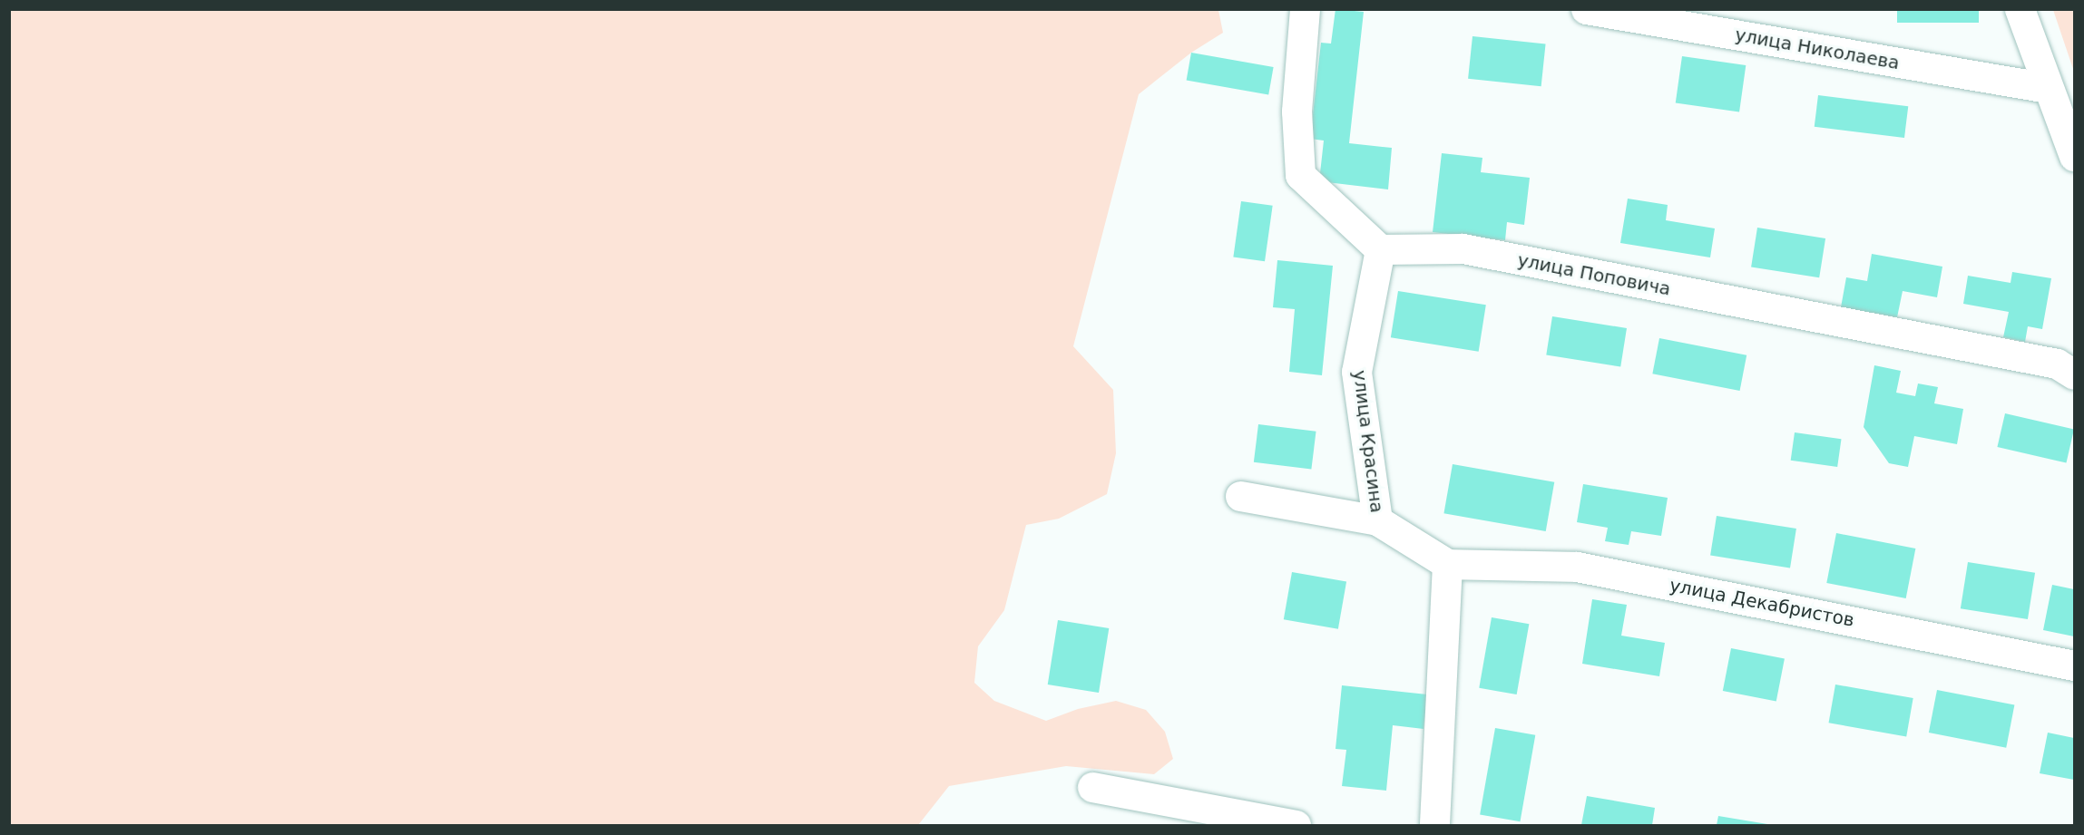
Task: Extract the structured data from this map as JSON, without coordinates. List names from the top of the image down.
{
  "streets": {
    "street": [
      "улица Николаева",
      "улица Поповича",
      "улица Красина",
      "улица Декабристов"
    ]
  },
  "crossings": [
    ["улица Поповича", "улица Красина"],
    ["улица Красина", "улица Декабристов"]
  ]
}
